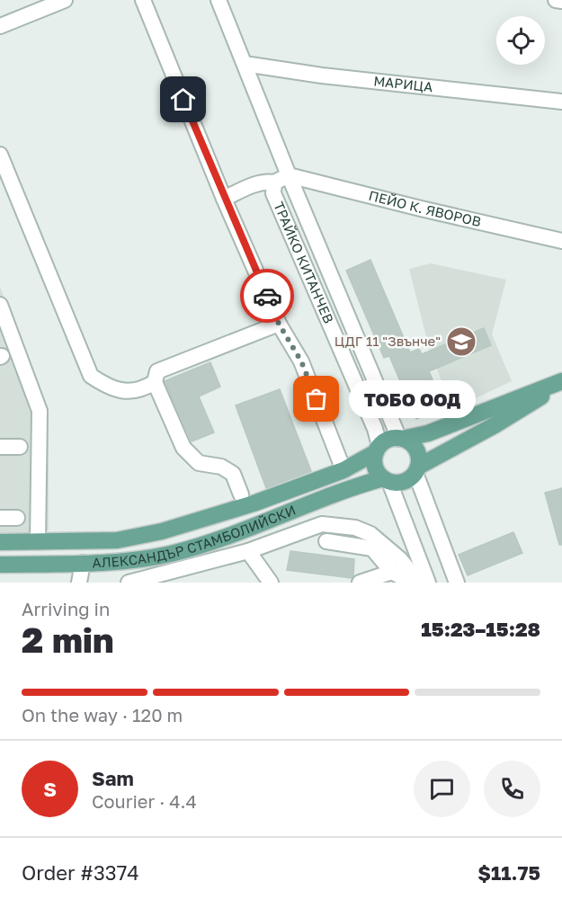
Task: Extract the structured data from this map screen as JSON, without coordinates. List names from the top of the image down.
{
  "streets": {
    "main road": ["АЛЕКСАНДЪР СТАМБОЛИЙСКИ"],
    "street": ["МАРИЦА", "ПЕЙО К. ЯВОРОВ", "ТРАЙКО КИТАНЧЕВ"]
  },
  "crossings": [
    ["МАРИЦА", "ТРАЙКО КИТАНЧЕВ"],
    ["ПЕЙО К. ЯВОРОВ", "ТРАЙКО КИТАНЧЕВ"],
    ["ТРАЙКО КИТАНЧЕВ", "АЛЕКСАНДЪР СТАМБОЛИЙСКИ"]
  ],
  "places": {
    "school or university": ["ЦДГ 11 \"Звънче\""],
    "other": ["ТОБО ООД"]
  },
  "page": {
    "bubble": "ТОБО ООД",
    "heading": ["2 min", "Arriving in", "15:23–15:28"],
    "panel": [
      "Sam",
      "Courier · 4.4",
      "Order #3374",
      "$11.75"
    ],
    "bar": "On the way · 120 m",
    "round": "S"
  }
}
